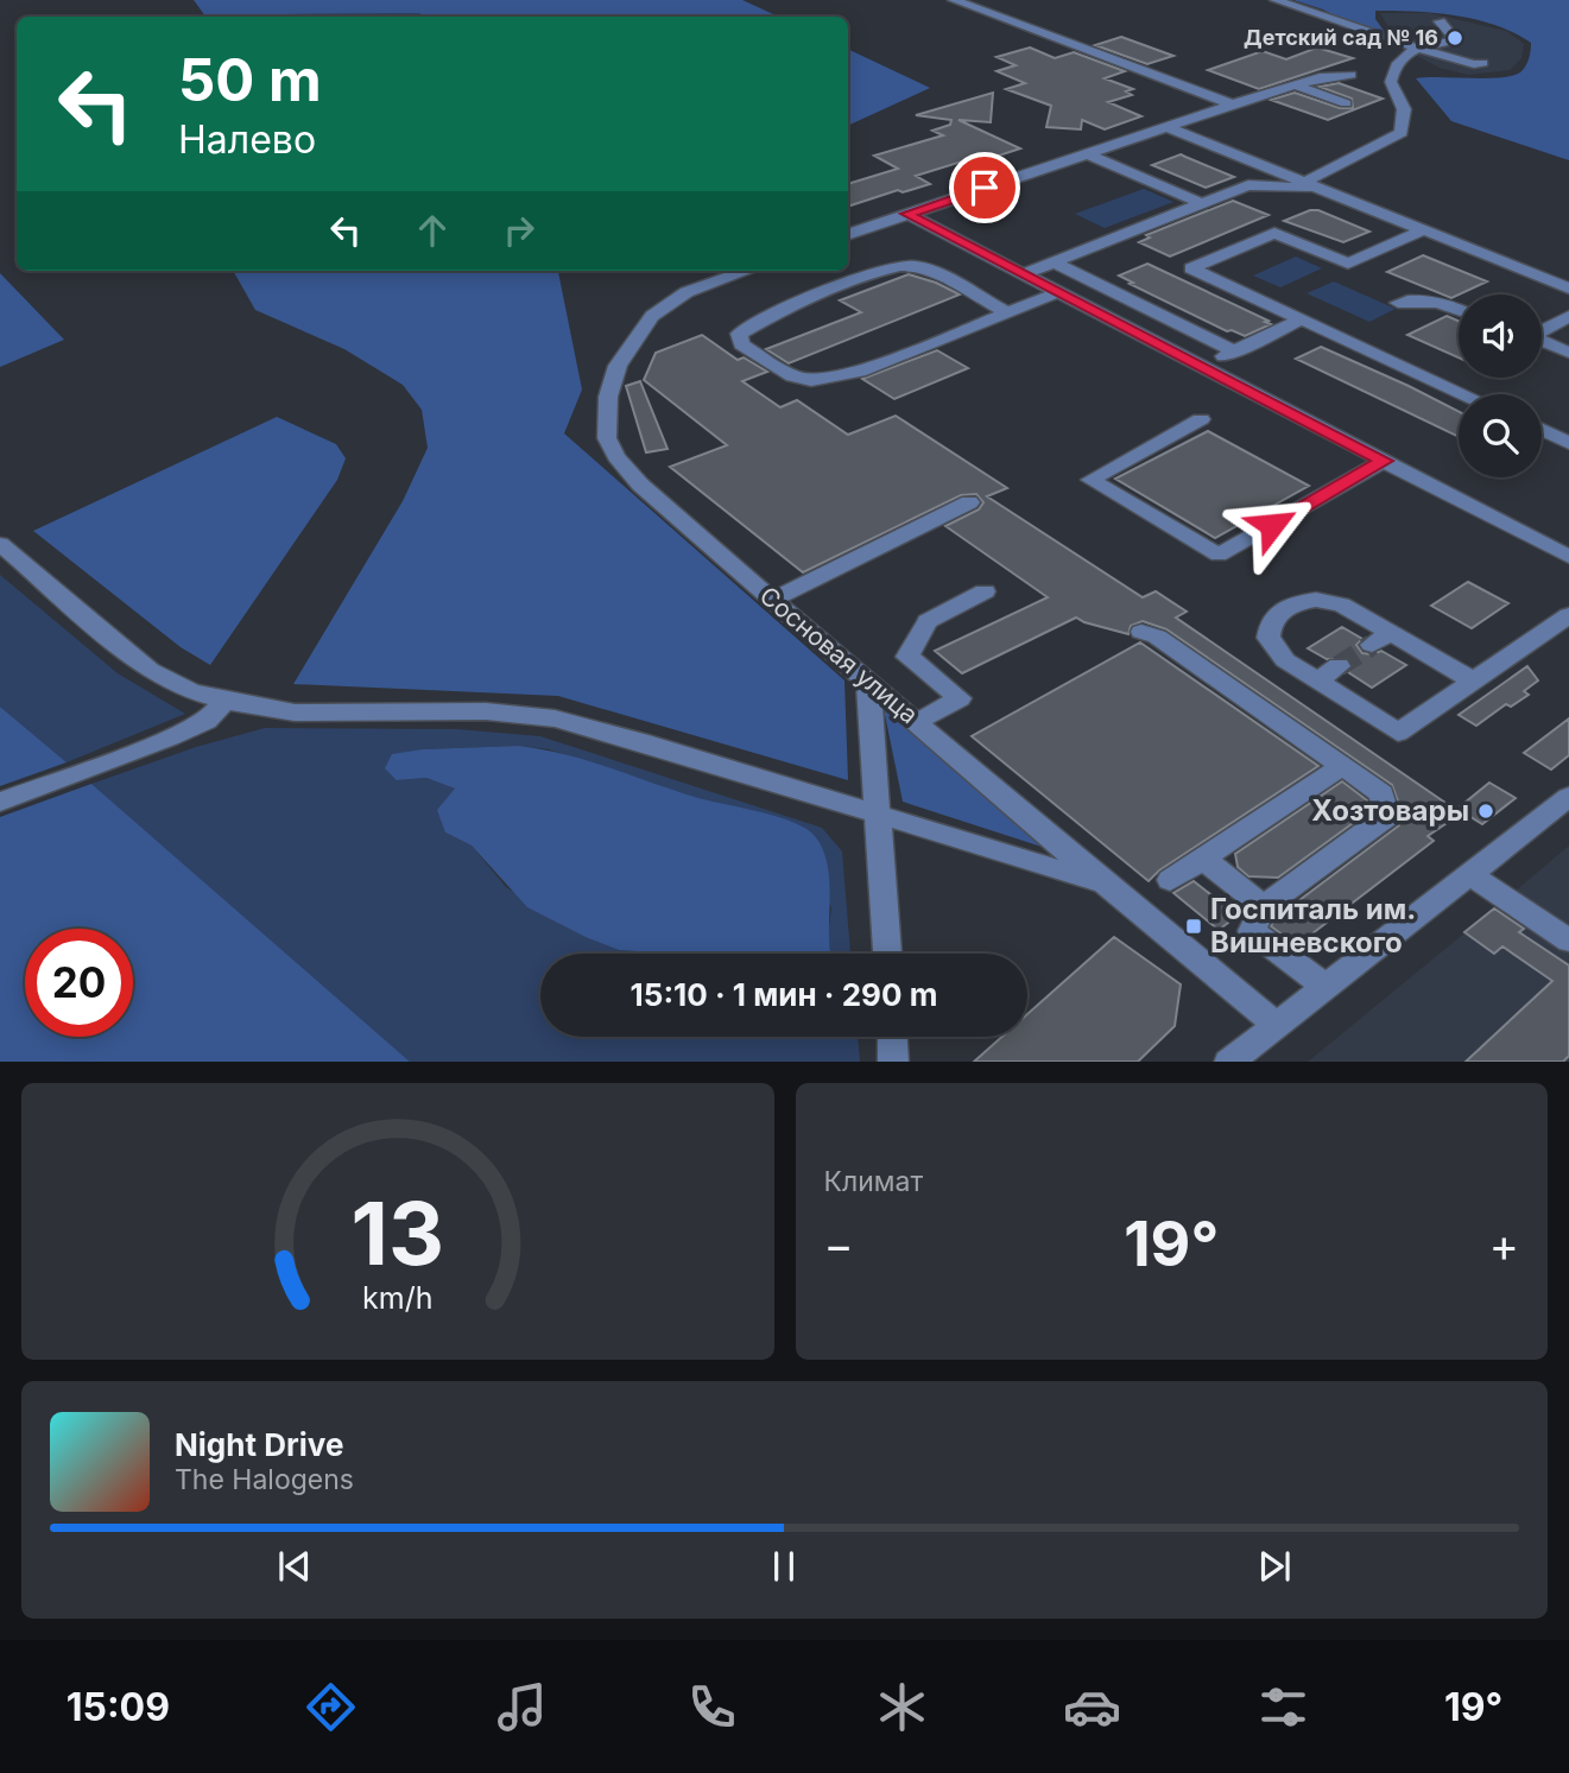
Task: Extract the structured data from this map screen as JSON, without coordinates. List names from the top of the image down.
{
  "streets": {
    "street": ["Сосновая улица"]
  },
  "places": {
    "other": ["Детский сад № 16", "Хозтовары"],
    "transit": ["Госпиталь им. Вишневского"]
  },
  "page": {
    "turn": ["50 m", "Налево"],
    "limit": "20",
    "trip": "15:10 · 1 мин · 290 m",
    "tile": "Климат",
    "heat": ["−", "19°", "+"],
    "song": ["Night Drive", "The Halogens"],
    "tabs": ["15:09", "19°"],
    "gauge": ["13", "km/h"]
  }
}
